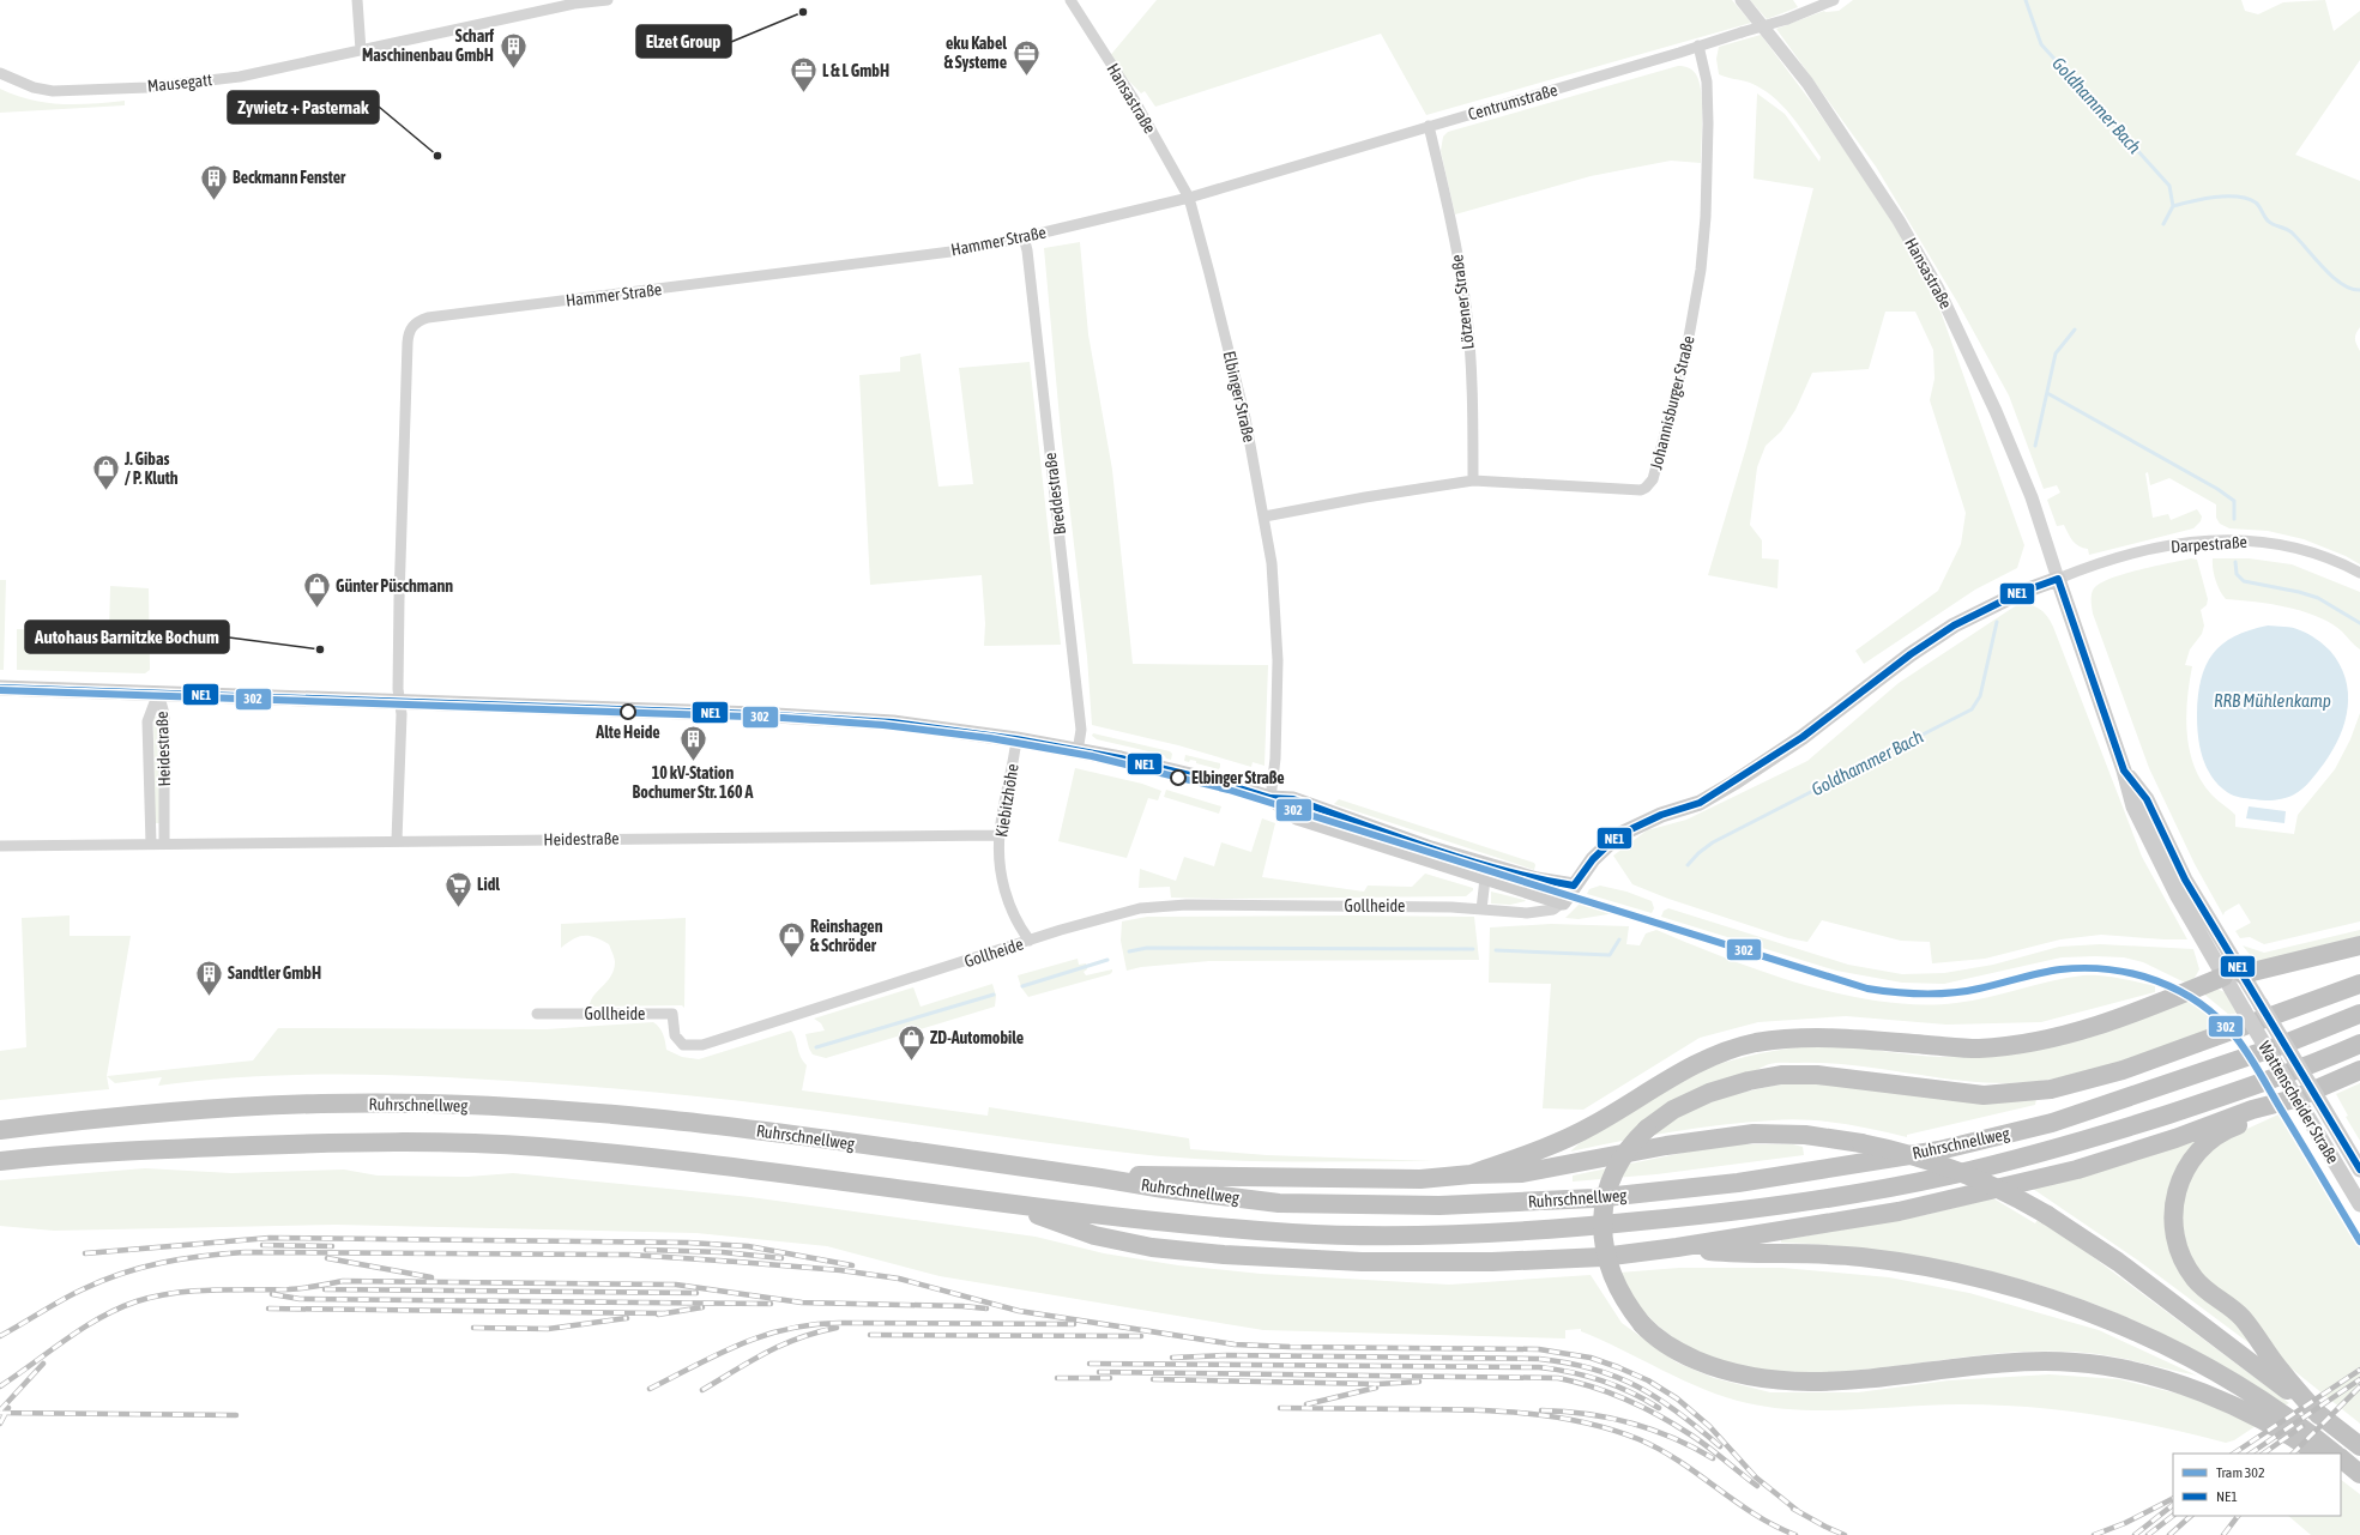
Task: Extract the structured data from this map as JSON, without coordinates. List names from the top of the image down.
{
  "streets": {
    "highway": ["Ruhrschnellweg"],
    "main road": ["Wattenscheider Straße"],
    "street": [
      "Mausegatt",
      "Hansastraße",
      "Centrumstraße",
      "Hammer Straße",
      "Lötzener Straße",
      "Elbinger Straße",
      "Johannisburger Straße",
      "Breddestraße",
      "Darpestraße",
      "Heidestraße",
      "Kiebitzhöhe",
      "Gollheide"
    ]
  },
  "crossings": [
    ["Hansastraße", "Centrumstraße"],
    ["Hansastraße", "Hammer Straße"],
    ["Hansastraße", "Elbinger Straße"],
    ["Hansastraße", "Darpestraße"],
    ["Hansastraße", "Wattenscheider Straße"],
    ["Centrumstraße", "Hammer Straße"],
    ["Centrumstraße", "Lötzener Straße"],
    ["Centrumstraße", "Elbinger Straße"],
    ["Centrumstraße", "Johannisburger Straße"],
    ["Hammer Straße", "Elbinger Straße"],
    ["Hammer Straße", "Breddestraße"],
    ["Lötzener Straße", "Johannisburger Straße"],
    ["Elbinger Straße", "Johannisburger Straße"],
    ["Darpestraße", "Wattenscheider Straße"],
    ["Heidestraße", "Kiebitzhöhe"],
    ["Kiebitzhöhe", "Gollheide"]
  ],
  "water": ["Goldhammer Bach", "RRB Mühlenkamp"],
  "places": {
    "other": [
      "Elzet Group",
      "Zywietz + Pasternak",
      "Autohaus Barnitzke Bochum",
      "Alte Heide",
      "Elbinger Straße"
    ],
    "building": [
      "Scharf Maschinenbau GmbH",
      "Beckmann Fenster",
      "10 kV-Station Bochumer Str. 160 A",
      "Sandtler GmbH"
    ],
    "office": ["eku Kabel & Systeme", "L & L GmbH"],
    "shop": [
      "J. Gibas / P. Kluth",
      "Günter Püschmann",
      "Reinshagen & Schröder",
      "ZD-Automobile"
    ],
    "supermarket": ["Lidl"]
  },
  "lines": ["transit line NE1", "tram line 302"],
  "legend": ["Tram 302", "NE1"]
}
